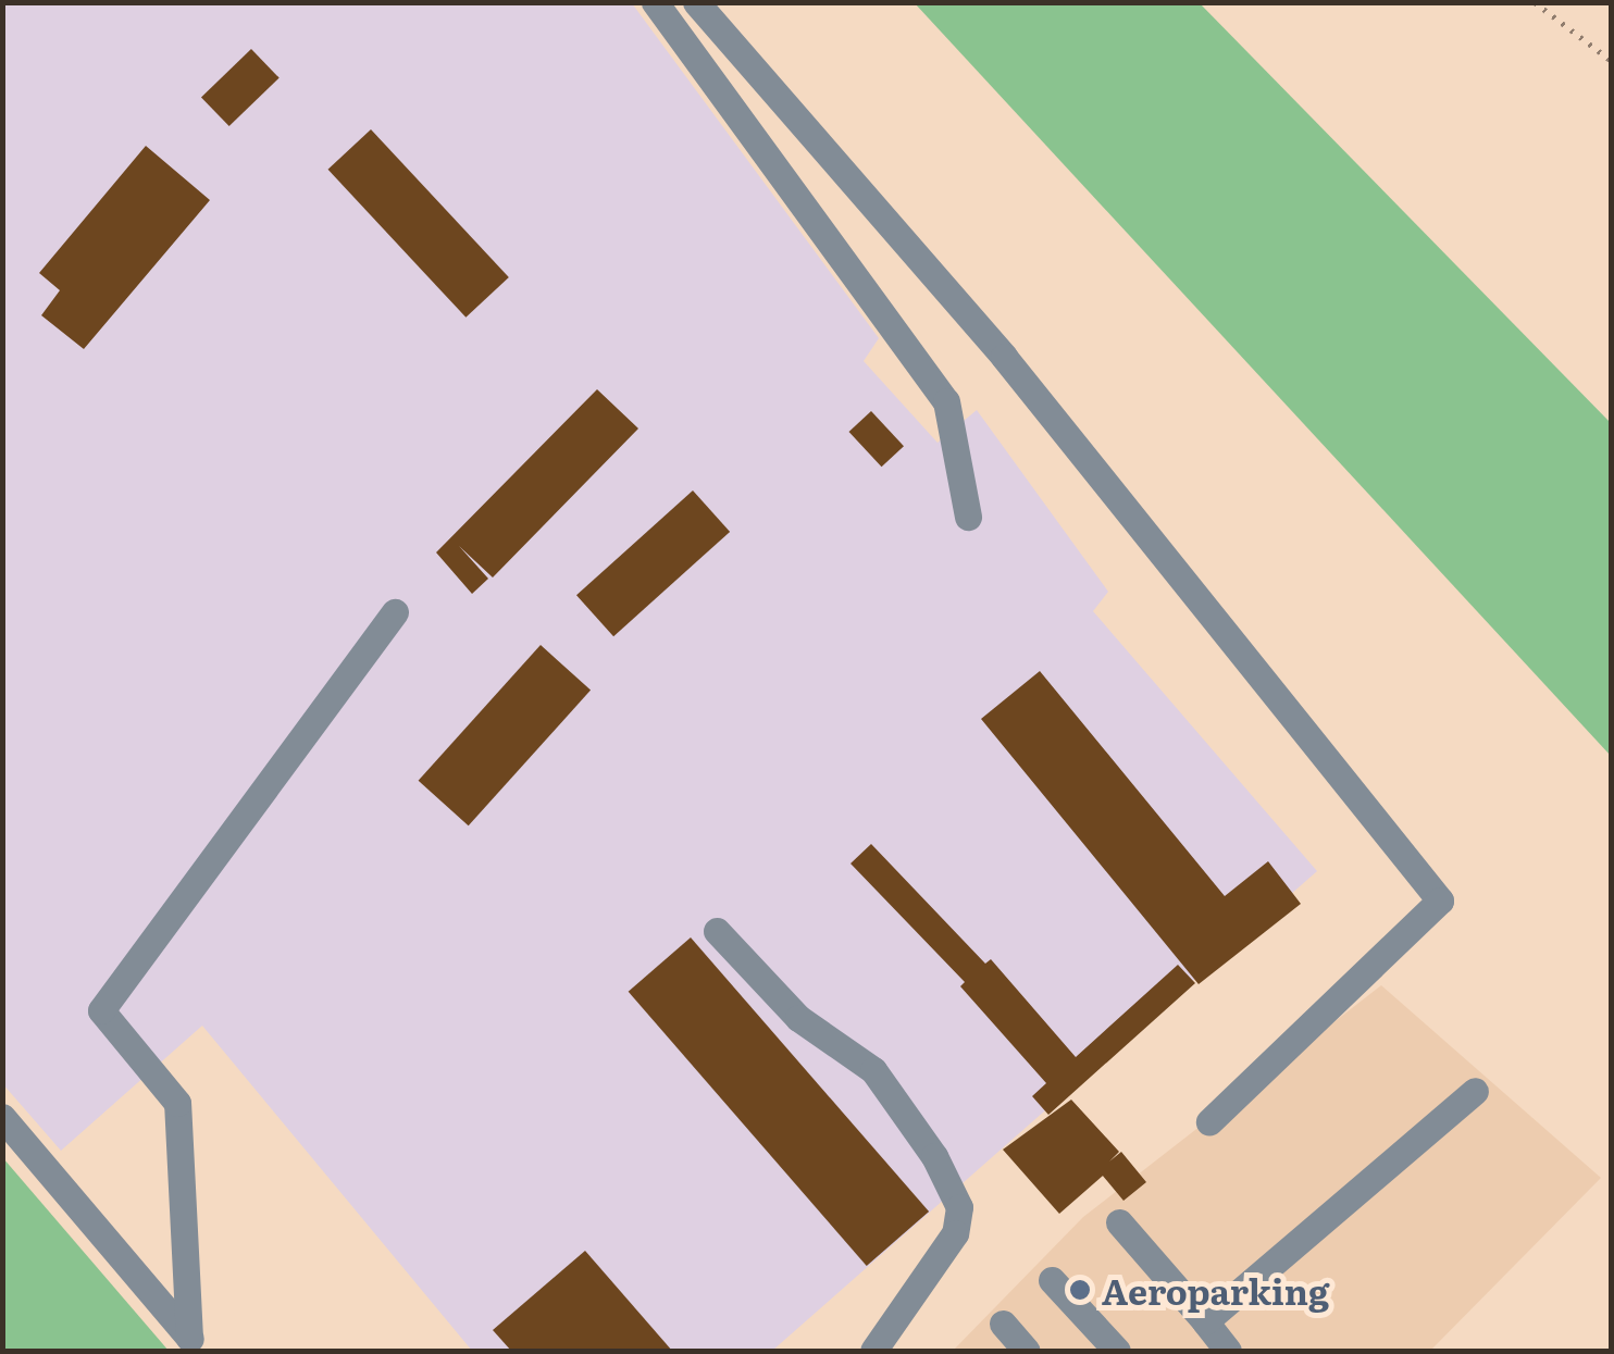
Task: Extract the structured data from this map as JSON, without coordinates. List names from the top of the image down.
{
  "places": ["Aeroparking"]
}
